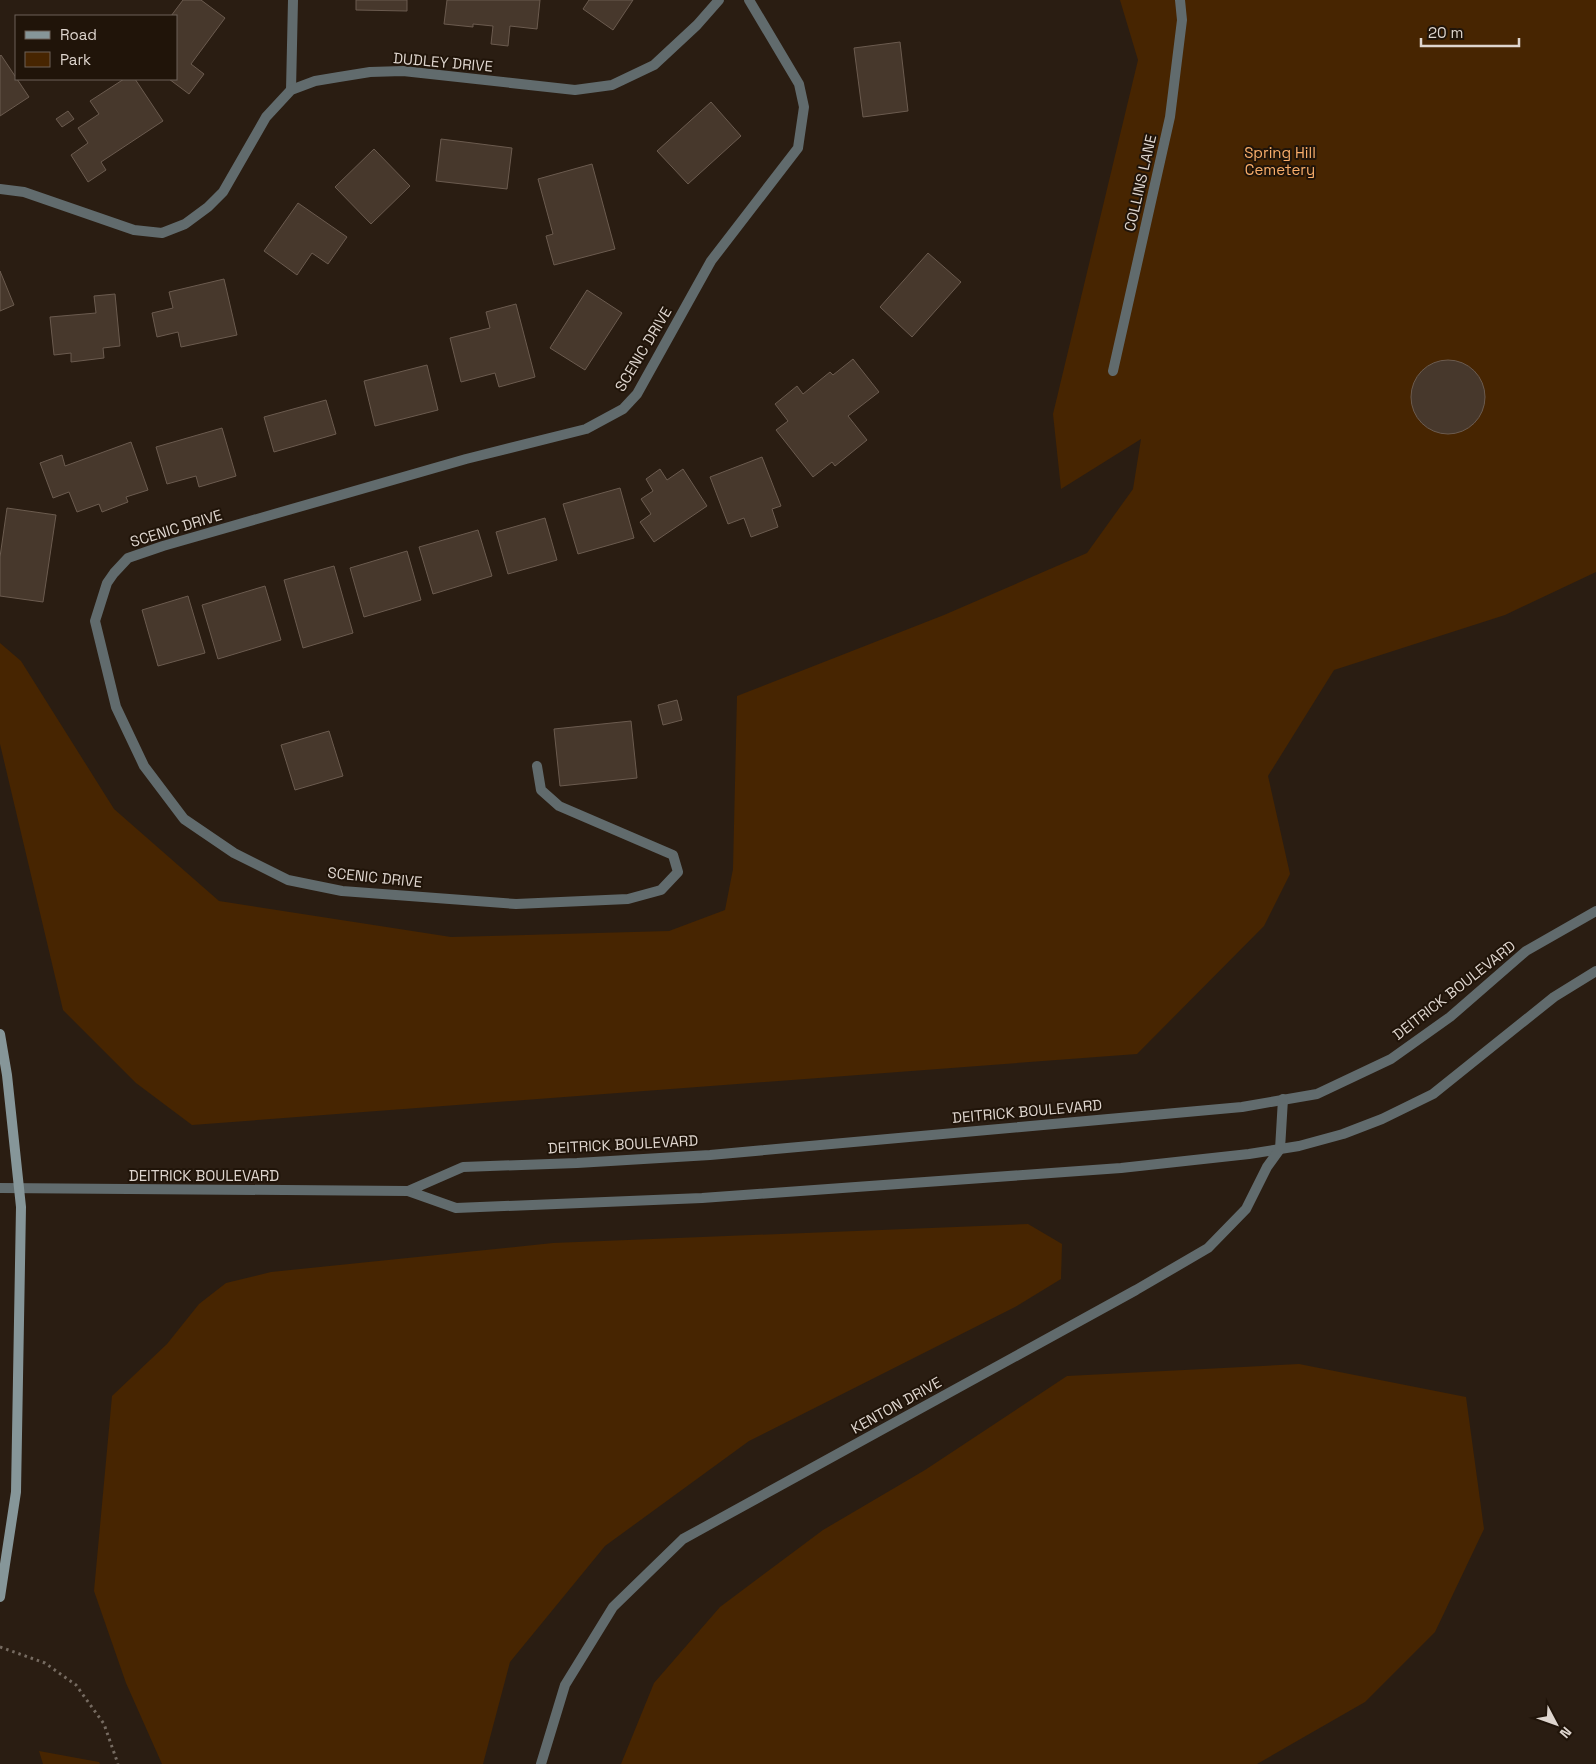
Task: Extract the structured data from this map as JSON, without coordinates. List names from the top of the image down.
{
  "streets": {
    "street": [
      "DUDLEY DRIVE",
      "COLLINS LANE",
      "SCENIC DRIVE",
      "DEITRICK BOULEVARD",
      "KENTON DRIVE"
    ]
  },
  "crossings": [
    ["DEITRICK BOULEVARD", "KENTON DRIVE"]
  ],
  "parks": ["Spring Hill Cemetery"],
  "legend": ["Road", "Park"],
  "scale_bar": "20 m",
  "north": "bottom right"
}
